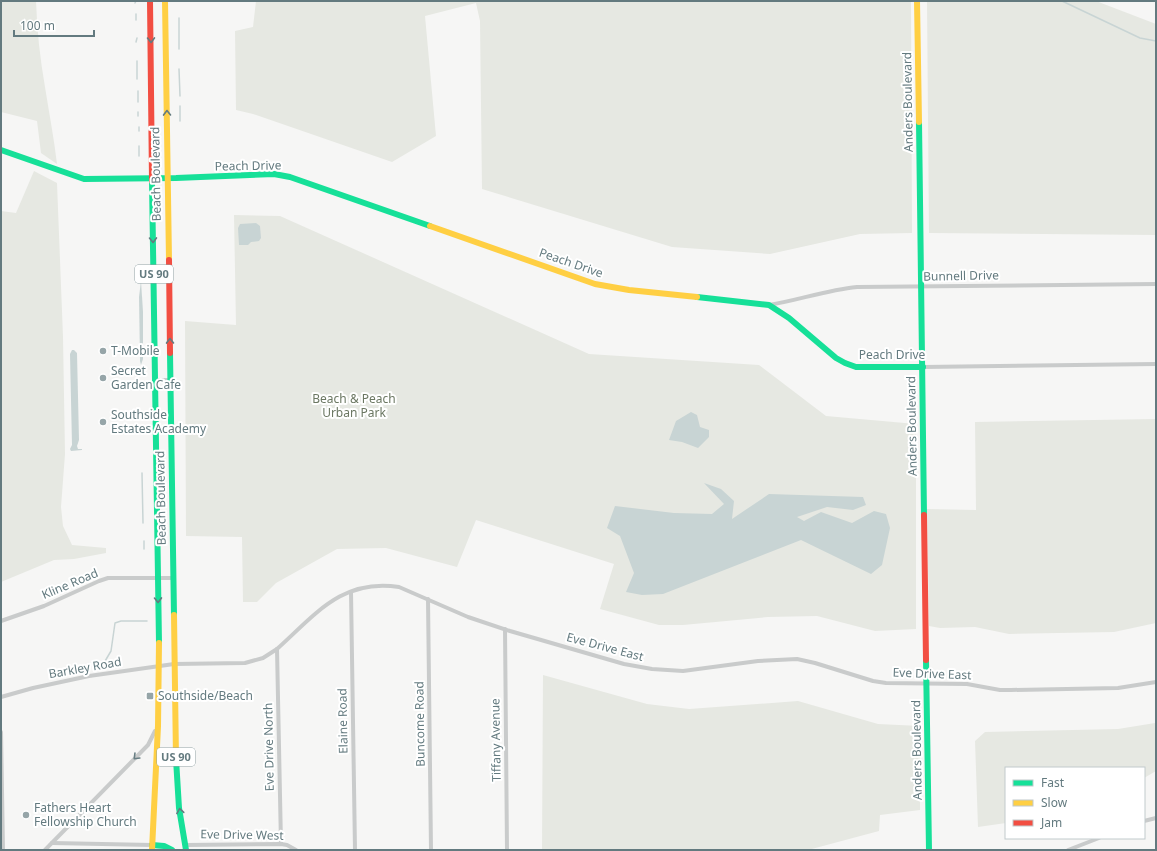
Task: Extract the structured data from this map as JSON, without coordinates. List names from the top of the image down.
{
  "streets": {
    "main road": [
      "Anders Boulevard",
      "Peach Drive",
      "Beach Boulevard",
      "US 90"
    ],
    "street": [
      "Bunnell Drive",
      "Kline Road",
      "Eve Drive East",
      "Barkley Road",
      "Elaine Road",
      "Buncome Road",
      "Tiffany Avenue",
      "Eve Drive North",
      "Eve Drive West"
    ]
  },
  "crossings": [
    ["Anders Boulevard", "Peach Drive"],
    ["Anders Boulevard", "Bunnell Drive"],
    ["Anders Boulevard", "Eve Drive East"],
    ["Peach Drive", "Beach Boulevard"],
    ["Peach Drive", "US 90"],
    ["Peach Drive", "Bunnell Drive"],
    ["Beach Boulevard", "Kline Road"],
    ["Beach Boulevard", "Eve Drive East"],
    ["Beach Boulevard", "Barkley Road"],
    ["Beach Boulevard", "Eve Drive West"],
    ["US 90", "Kline Road"],
    ["US 90", "Barkley Road"],
    ["Eve Drive East", "Barkley Road"],
    ["Eve Drive East", "Elaine Road"],
    ["Eve Drive East", "Buncome Road"],
    ["Eve Drive East", "Tiffany Avenue"],
    ["Eve Drive East", "Eve Drive North"],
    ["Eve Drive North", "Eve Drive West"]
  ],
  "parks": ["Beach & Peach Urban Park"],
  "places": {
    "other": [
      "T-Mobile",
      "Secret Garden Cafe",
      "Southside Estates Academy",
      "Fathers Heart Fellowship Church"
    ],
    "transit": ["Southside/Beach"]
  },
  "legend": ["Fast", "Slow", "Jam"],
  "scale_bar": "100 m"
}
